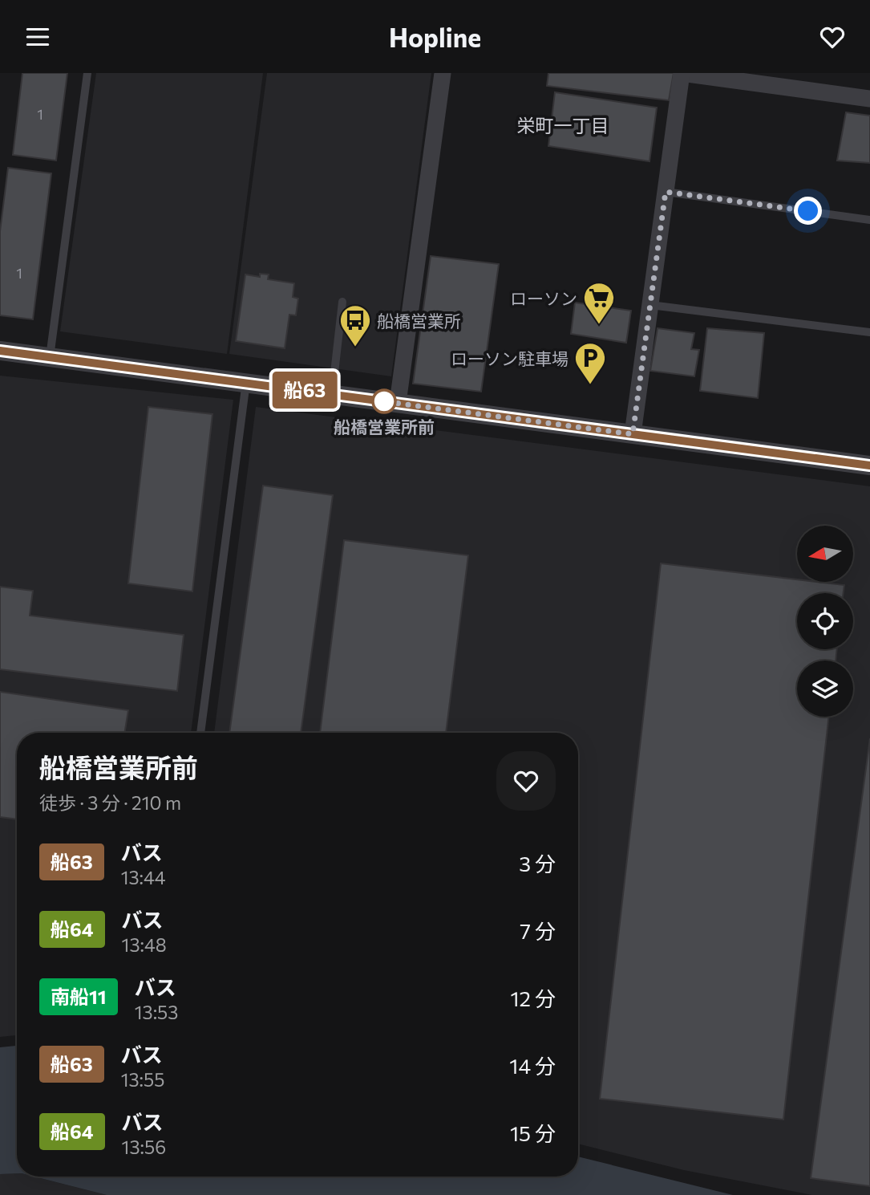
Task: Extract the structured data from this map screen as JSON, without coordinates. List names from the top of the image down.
{
  "districts": ["栄町一丁目"],
  "places": {
    "supermarket": ["ローソン"],
    "bus stop": ["船橋営業所"],
    "parking": ["ローソン駐車場"],
    "other": ["船橋営業所前"]
  },
  "lines": ["bus line 船63"],
  "house_numbers": ["1", "1"],
  "north": "left",
  "page": {
    "header": "Hopline",
    "on_map": "船63",
    "heading": ["船橋営業所前", "徒歩 · 3 分 · 210 m"],
    "list": [
      {
        "mark": "船63",
        "name": "バス",
        "note": "13:44",
        "value": "3 分"
      },
      {
        "mark": "船64",
        "name": "バス",
        "note": "13:48",
        "value": "7 分"
      },
      {
        "mark": "南船11",
        "name": "バス",
        "note": "13:53",
        "value": "12 分"
      },
      {
        "mark": "船63",
        "name": "バス",
        "note": "13:55",
        "value": "14 分"
      },
      {
        "mark": "船64",
        "name": "バス",
        "note": "13:56",
        "value": "15 分"
      }
    ]
  }
}
